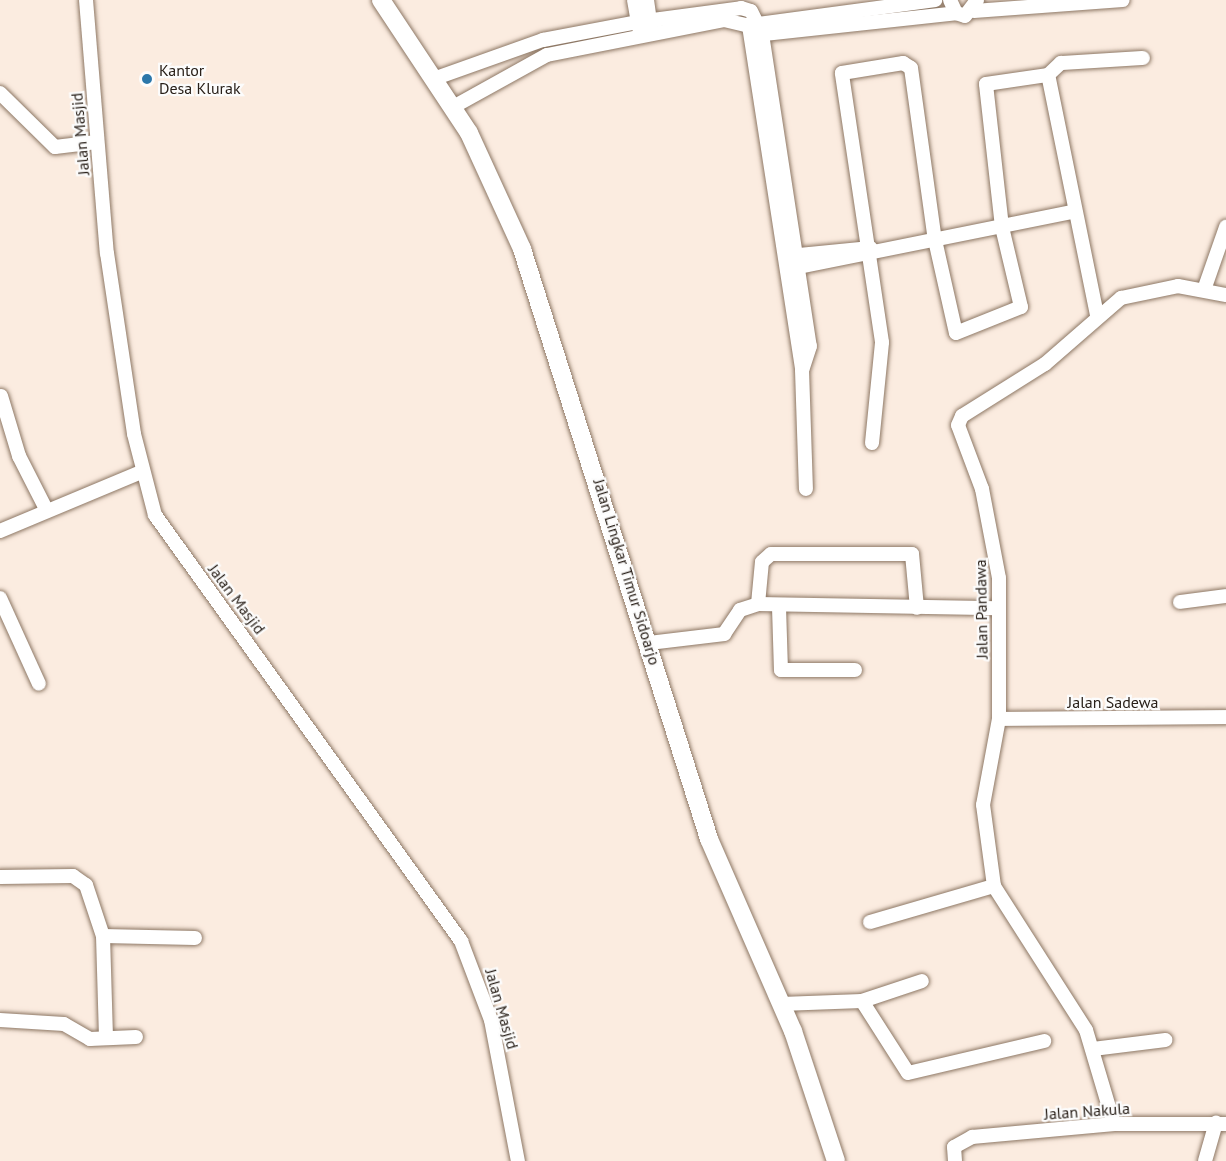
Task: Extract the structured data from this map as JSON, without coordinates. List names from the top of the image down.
{
  "streets": {
    "main road": ["Jalan Lingkar Timur Sidoarjo"],
    "street": [
      "Jalan Masjid",
      "Jalan Pandawa",
      "Jalan Sadewa",
      "Jalan Nakula"
    ]
  },
  "crossings": [
    ["Jalan Pandawa", "Jalan Sadewa"],
    ["Jalan Pandawa", "Jalan Nakula"]
  ],
  "places": ["Kantor Desa Klurak"]
}
